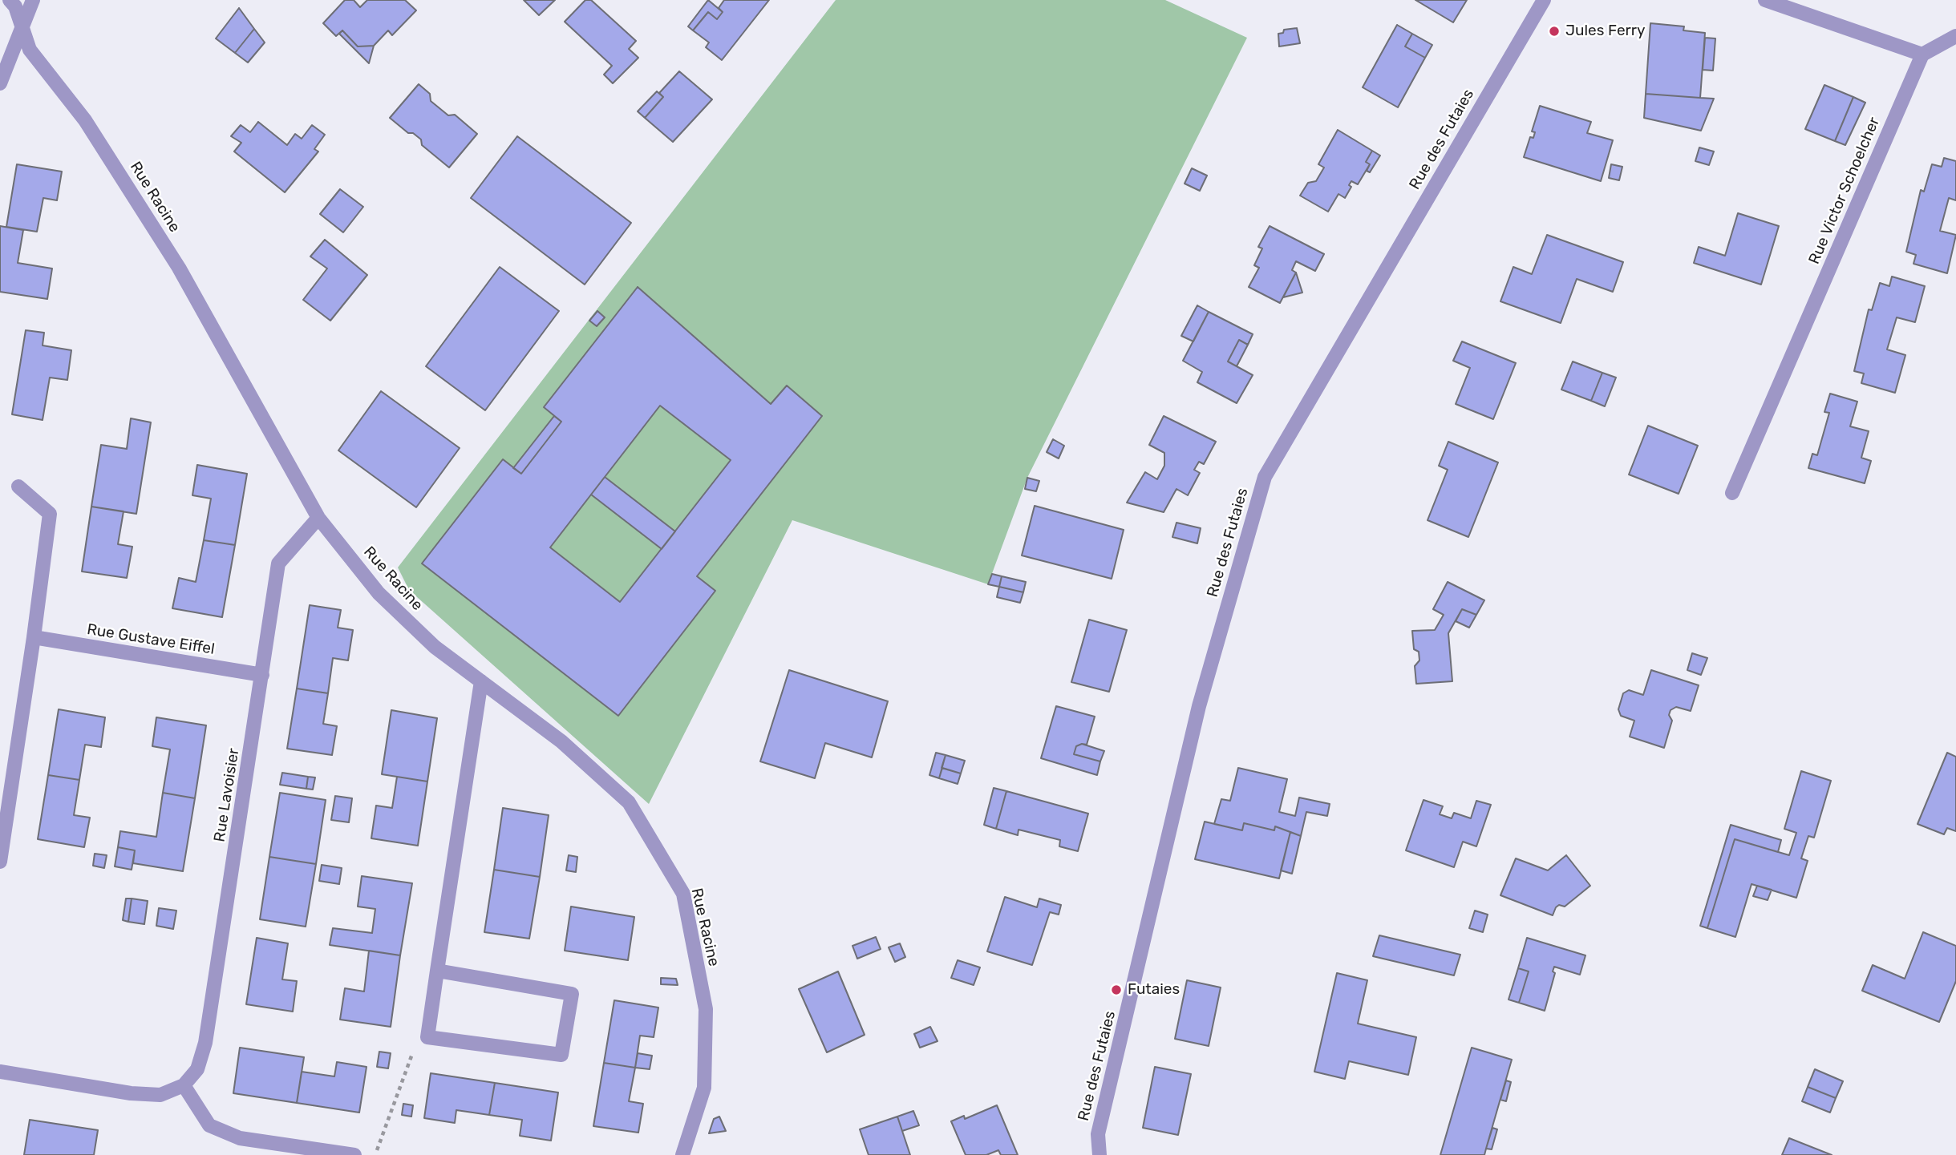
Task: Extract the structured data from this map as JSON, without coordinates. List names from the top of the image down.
{
  "streets": {
    "street": [
      "Rue des Futaies",
      "Rue Victor Schoelcher",
      "Rue Racine",
      "Rue Gustave Eiffel",
      "Rue Lavoisier"
    ]
  },
  "crossings": [
    ["Rue Racine", "Rue Lavoisier"],
    ["Rue Gustave Eiffel", "Rue Lavoisier"]
  ],
  "places": ["Jules Ferry", "Futaies"]
}
